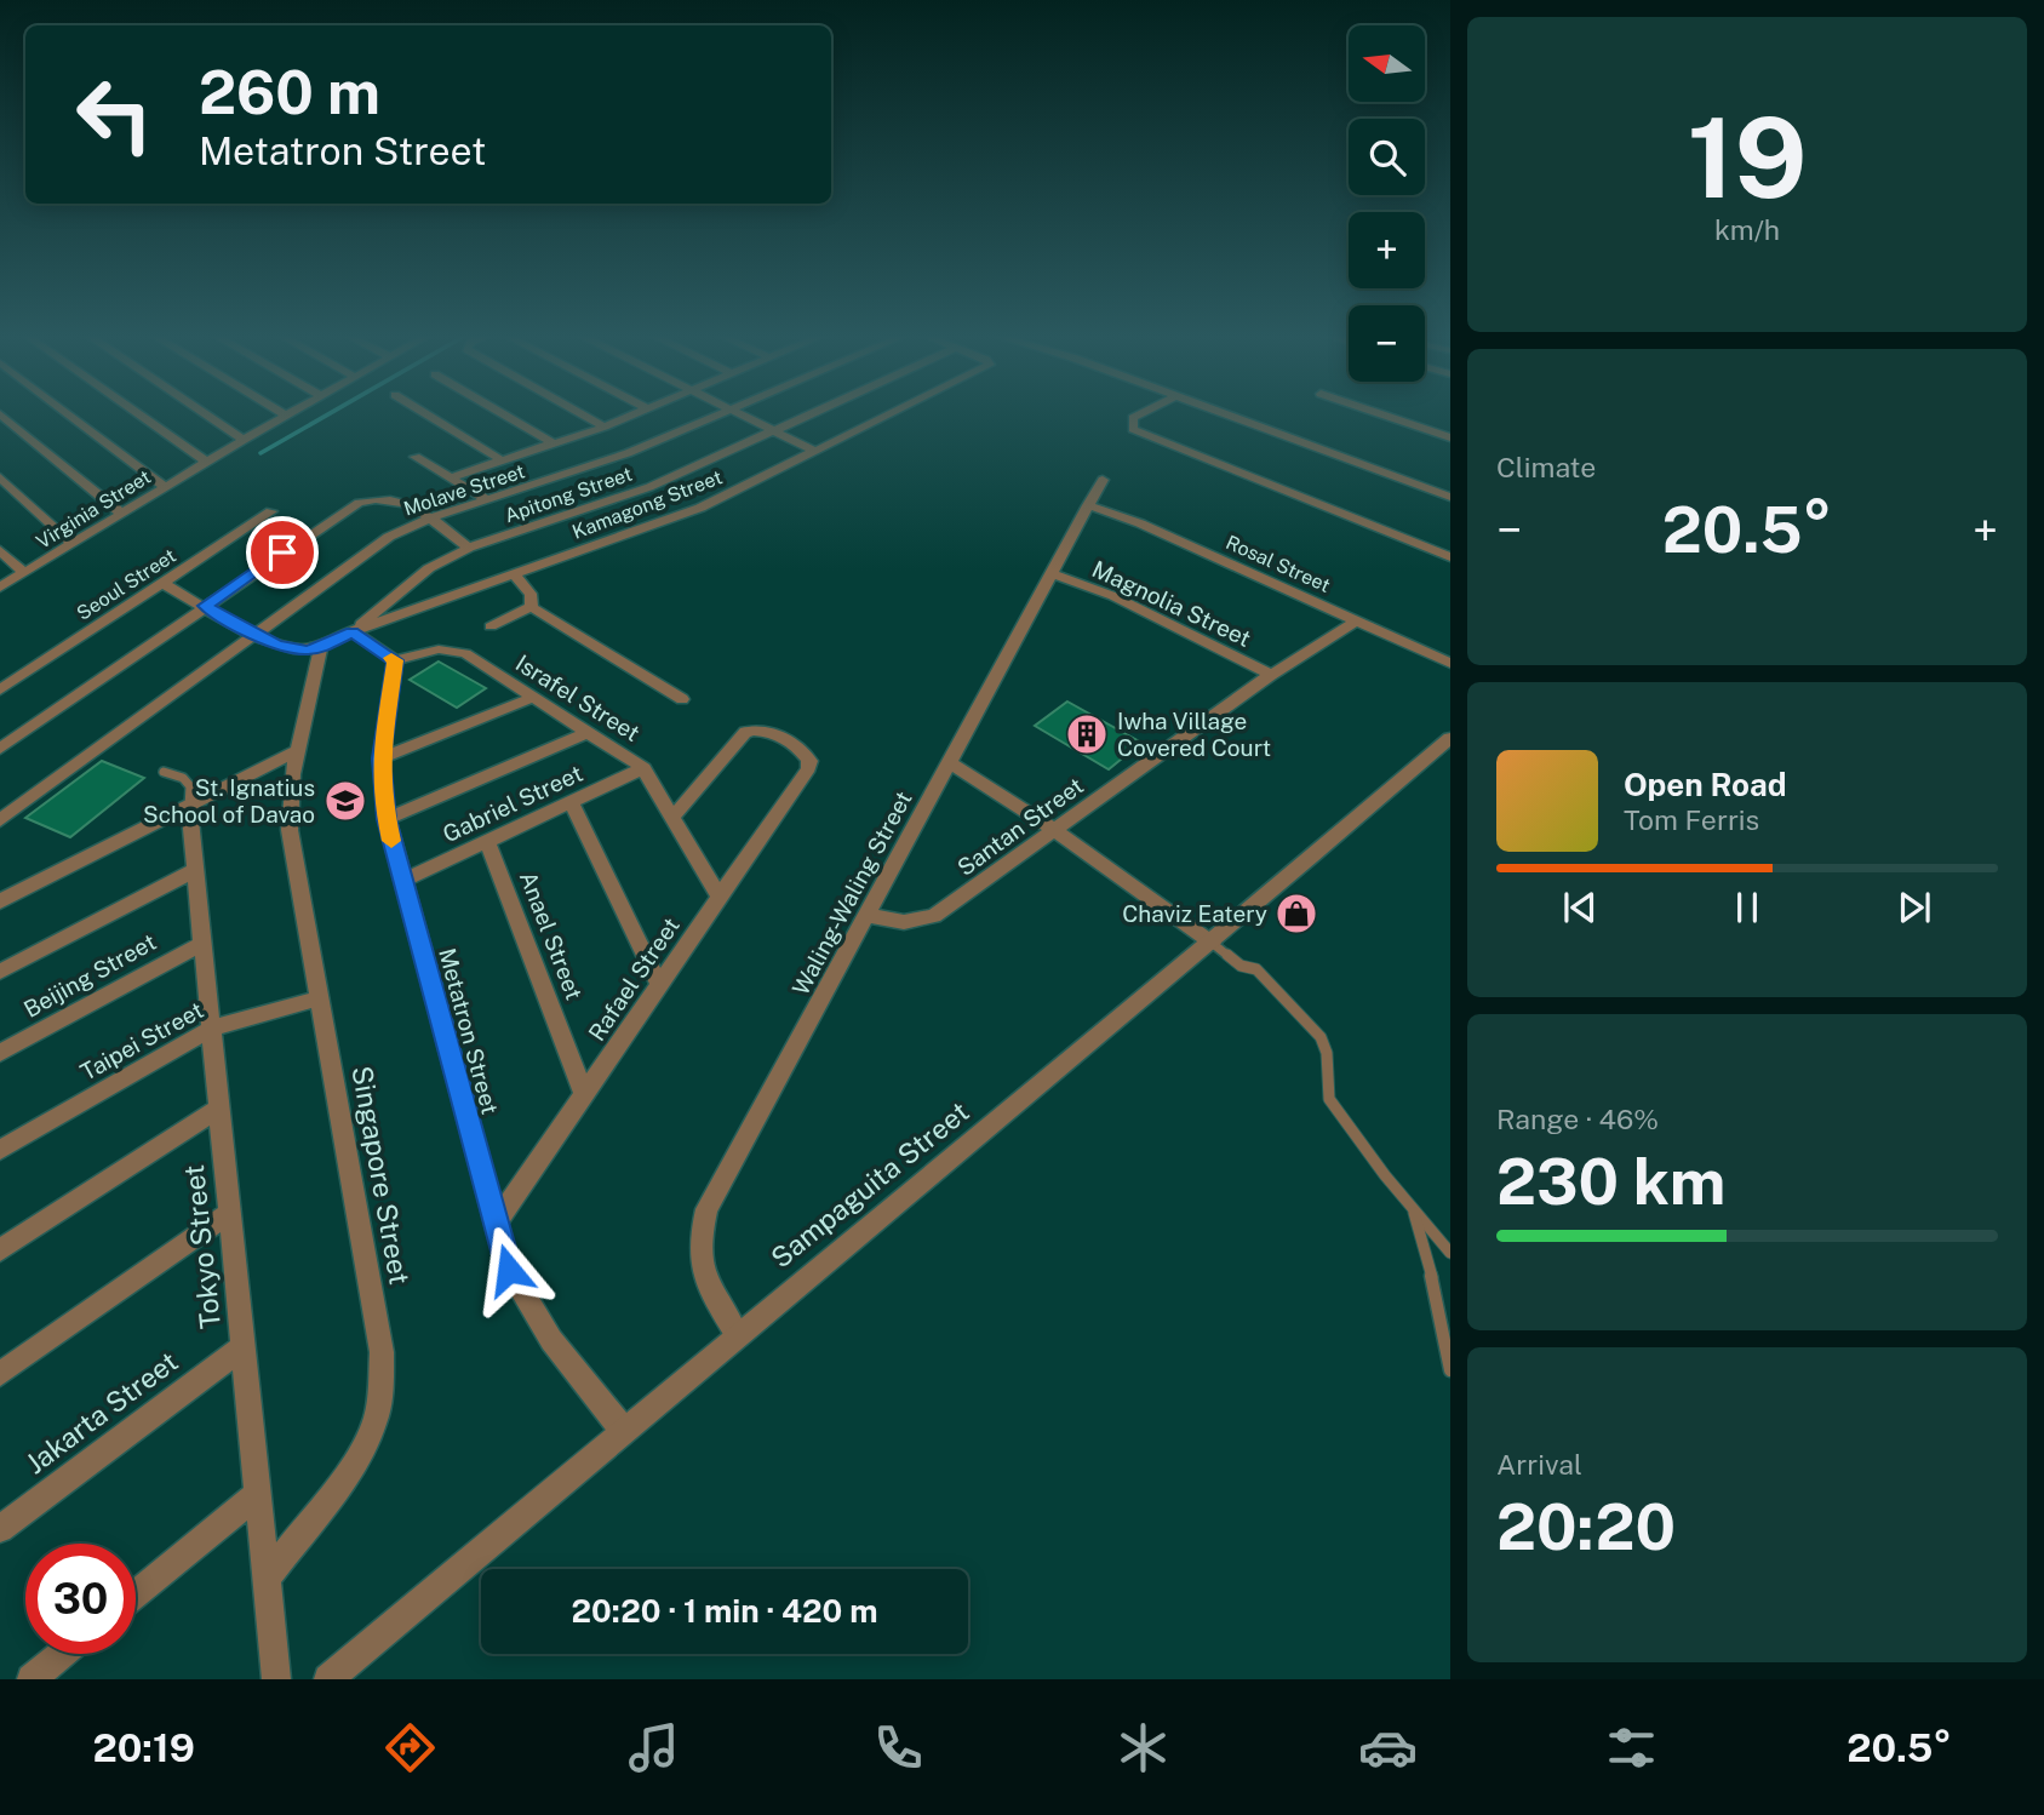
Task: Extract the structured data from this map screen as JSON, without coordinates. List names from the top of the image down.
{
  "streets": {
    "street": [
      "Molave Street",
      "Apitong Street",
      "Kamagong Street",
      "Virginia Street",
      "Rosal Street",
      "Seoul Street",
      "Magnolia Street",
      "Israfel Street",
      "Gabriel Street",
      "Santan Street",
      "Waling-Waling Street",
      "Anael Street",
      "Beijing Street",
      "Rafael Street",
      "Metatron Street",
      "Taipei Street",
      "Singapore Street",
      "Sampaguita Street",
      "Tokyo Street",
      "Jakarta Street"
    ]
  },
  "crossings": [
    ["Apitong Street", "Kamagong Street"],
    ["Rosal Street", "Santan Street"],
    ["Rosal Street", "Waling-Waling Street"],
    ["Magnolia Street", "Santan Street"],
    ["Magnolia Street", "Waling-Waling Street"],
    ["Israfel Street", "Gabriel Street"],
    ["Israfel Street", "Rafael Street"],
    ["Israfel Street", "Metatron Street"],
    ["Gabriel Street", "Anael Street"],
    ["Gabriel Street", "Metatron Street"],
    ["Santan Street", "Waling-Waling Street"],
    ["Waling-Waling Street", "Sampaguita Street"],
    ["Anael Street", "Rafael Street"],
    ["Beijing Street", "Tokyo Street"],
    ["Rafael Street", "Metatron Street"],
    ["Metatron Street", "Sampaguita Street"],
    ["Taipei Street", "Singapore Street"],
    ["Taipei Street", "Tokyo Street"],
    ["Singapore Street", "Tokyo Street"],
    ["Tokyo Street", "Jakarta Street"]
  ],
  "places": {
    "building": ["Iwha Village Covered Court"],
    "school or university": ["St. Ignatius School of Davao"],
    "shop": ["Chaviz Eatery"]
  },
  "north": "left",
  "page": {
    "tile": [
      ["19", "km/h"],
      "Climate",
      ["Range · 46%", "230 km"],
      ["Arrival", "20:20"]
    ],
    "map_buttons": ["+", "−"],
    "turn": ["260 m", "Metatron Street"],
    "heat": ["−", "20.5°", "+"],
    "song": ["Open Road", "Tom Ferris"],
    "limit": "30",
    "trip": "20:20 · 1 min · 420 m",
    "tabs": ["20:19", "20.5°"]
  }
}
